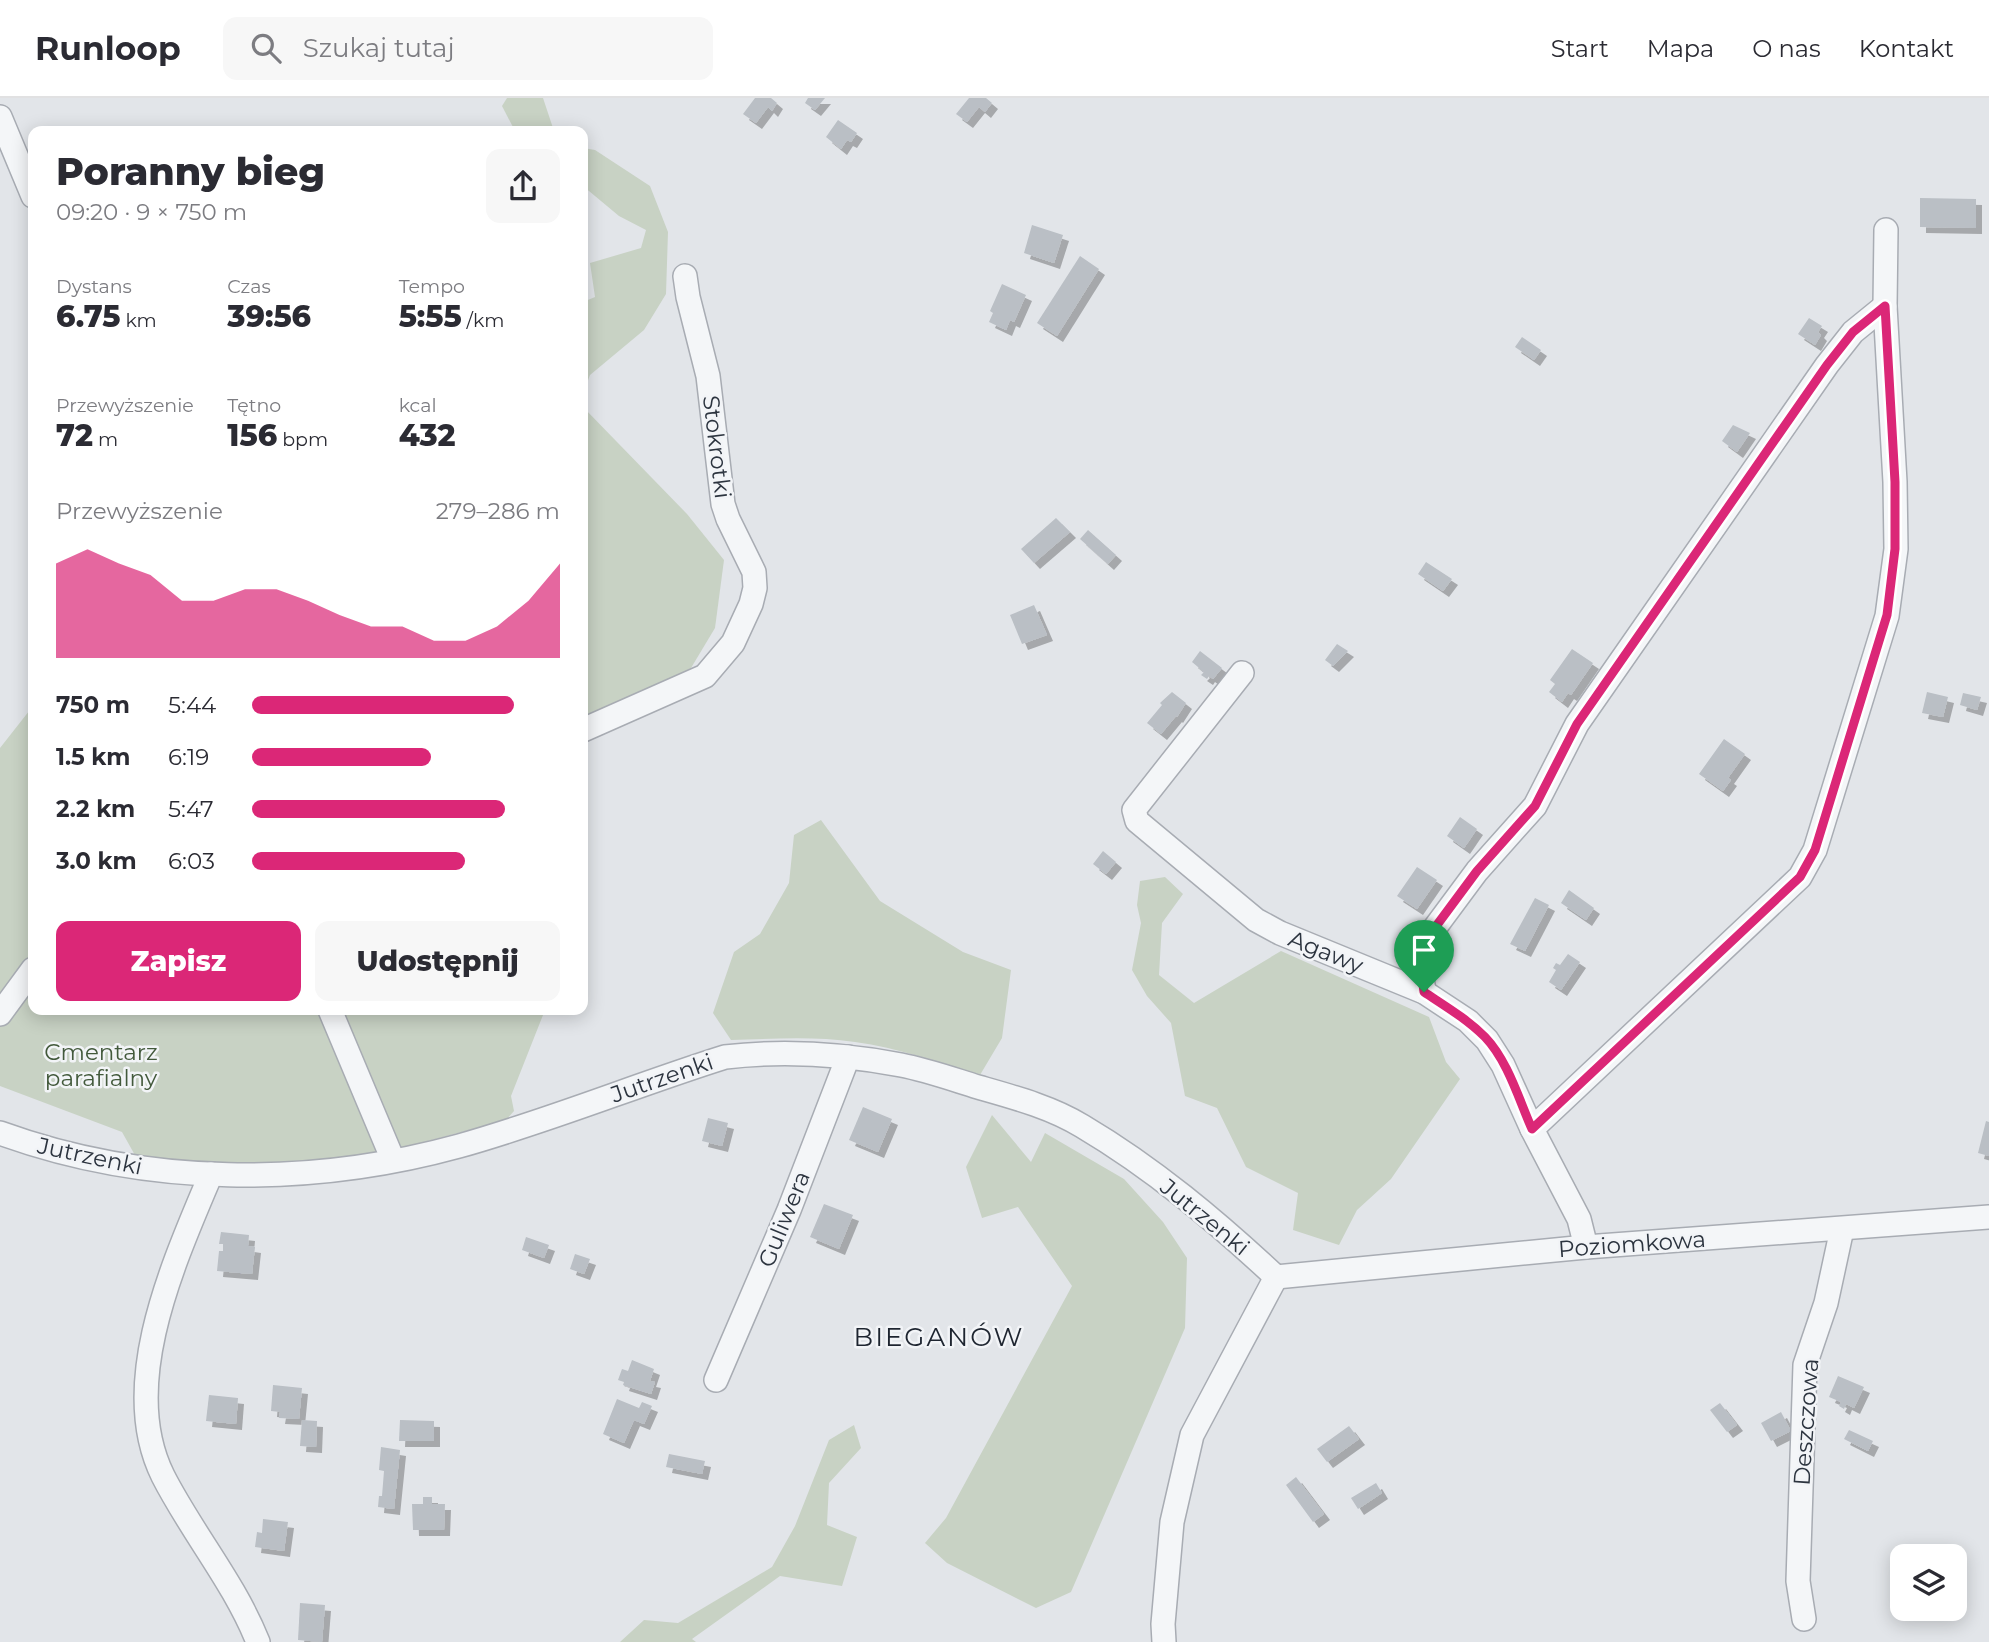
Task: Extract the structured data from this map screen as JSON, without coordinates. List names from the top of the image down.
{
  "streets": {
    "street": [
      "Stokrotki",
      "Agawy",
      "Jutrzenki",
      "Guliwera",
      "Poziomkowa",
      "Deszczowa"
    ]
  },
  "crossings": [
    ["Agawy", "Poziomkowa"],
    ["Jutrzenki", "Guliwera"],
    ["Jutrzenki", "Poziomkowa"],
    ["Poziomkowa", "Deszczowa"]
  ],
  "districts": ["BIEGANÓW"],
  "parks": ["Cmentarz parafialny"],
  "page": {
    "header": "Runloop",
    "search": "Szukaj tutaj",
    "nav": [
      "Start",
      "Mapa",
      "O nas",
      "Kontakt"
    ],
    "heading": ["Poranny bieg", "09:20 · 9 × 750 m"],
    "stats": [
      ["Dystans", "6.75 km"],
      ["Czas", "39:56"],
      ["Tempo", "5:55 /km"],
      ["Przewyższenie", "72 m"],
      ["Tętno", "156 bpm"],
      ["kcal", "432"]
    ],
    "chart": ["Przewyższenie", "279–286 m"],
    "list": [
      {
        "name": "750 m",
        "note": "5:44"
      },
      {
        "name": "1.5 km",
        "note": "6:19"
      },
      {
        "name": "2.2 km",
        "note": "5:47"
      },
      {
        "name": "3.0 km",
        "note": "6:03"
      }
    ],
    "buttons": ["Zapisz", "Udostępnij"]
  }
}
